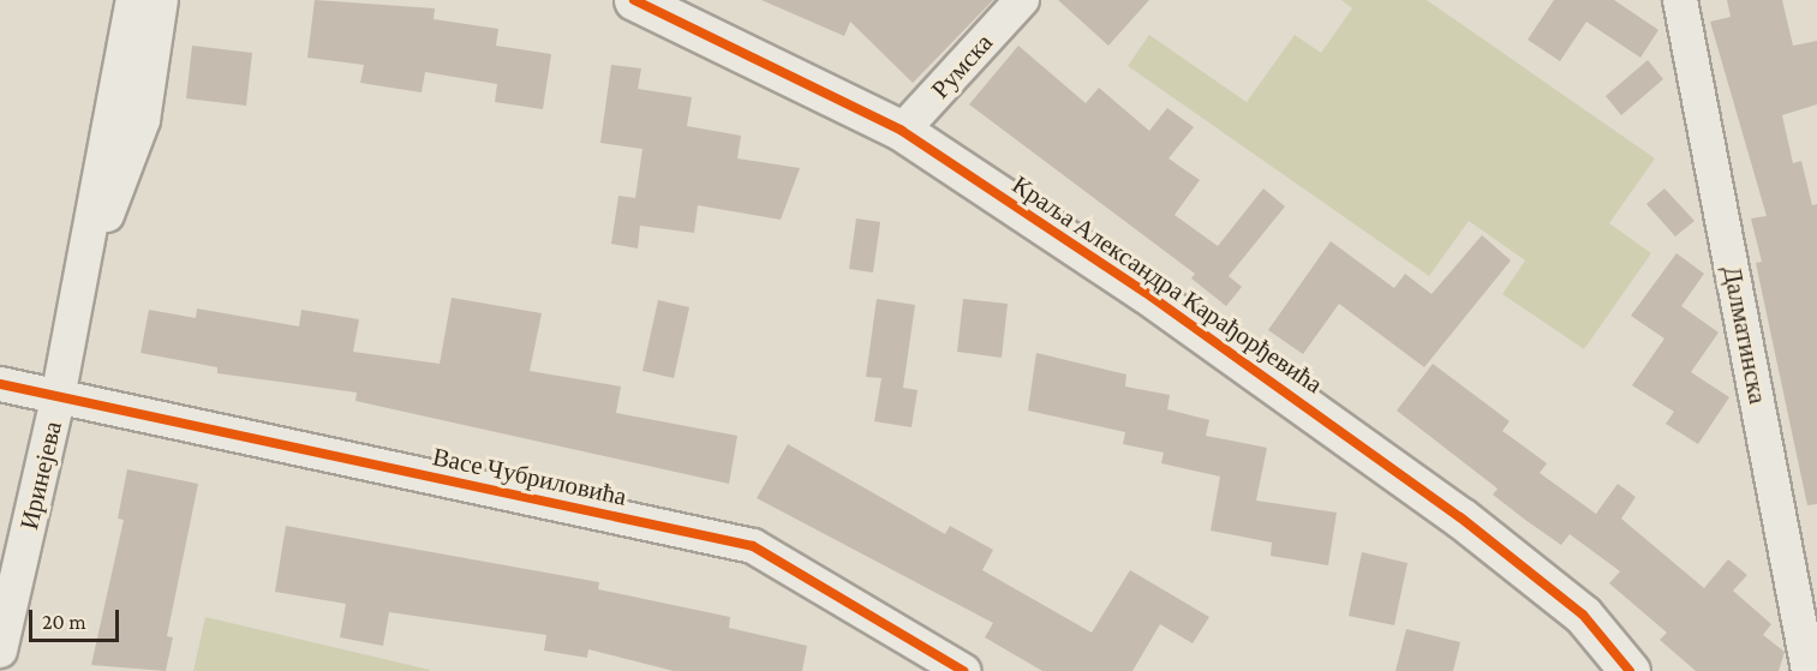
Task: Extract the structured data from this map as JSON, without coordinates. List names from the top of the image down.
{
  "streets": {
    "street": [
      "Румска",
      "Краља Александра Карађорђевића",
      "Далматинска",
      "Иринејева",
      "Васе Чубриловића"
    ]
  },
  "crossings": [
    ["Румска", "Краља Александра Карађорђевића"],
    ["Иринејева", "Васе Чубриловића"]
  ],
  "scale_bar": "20 m"
}
